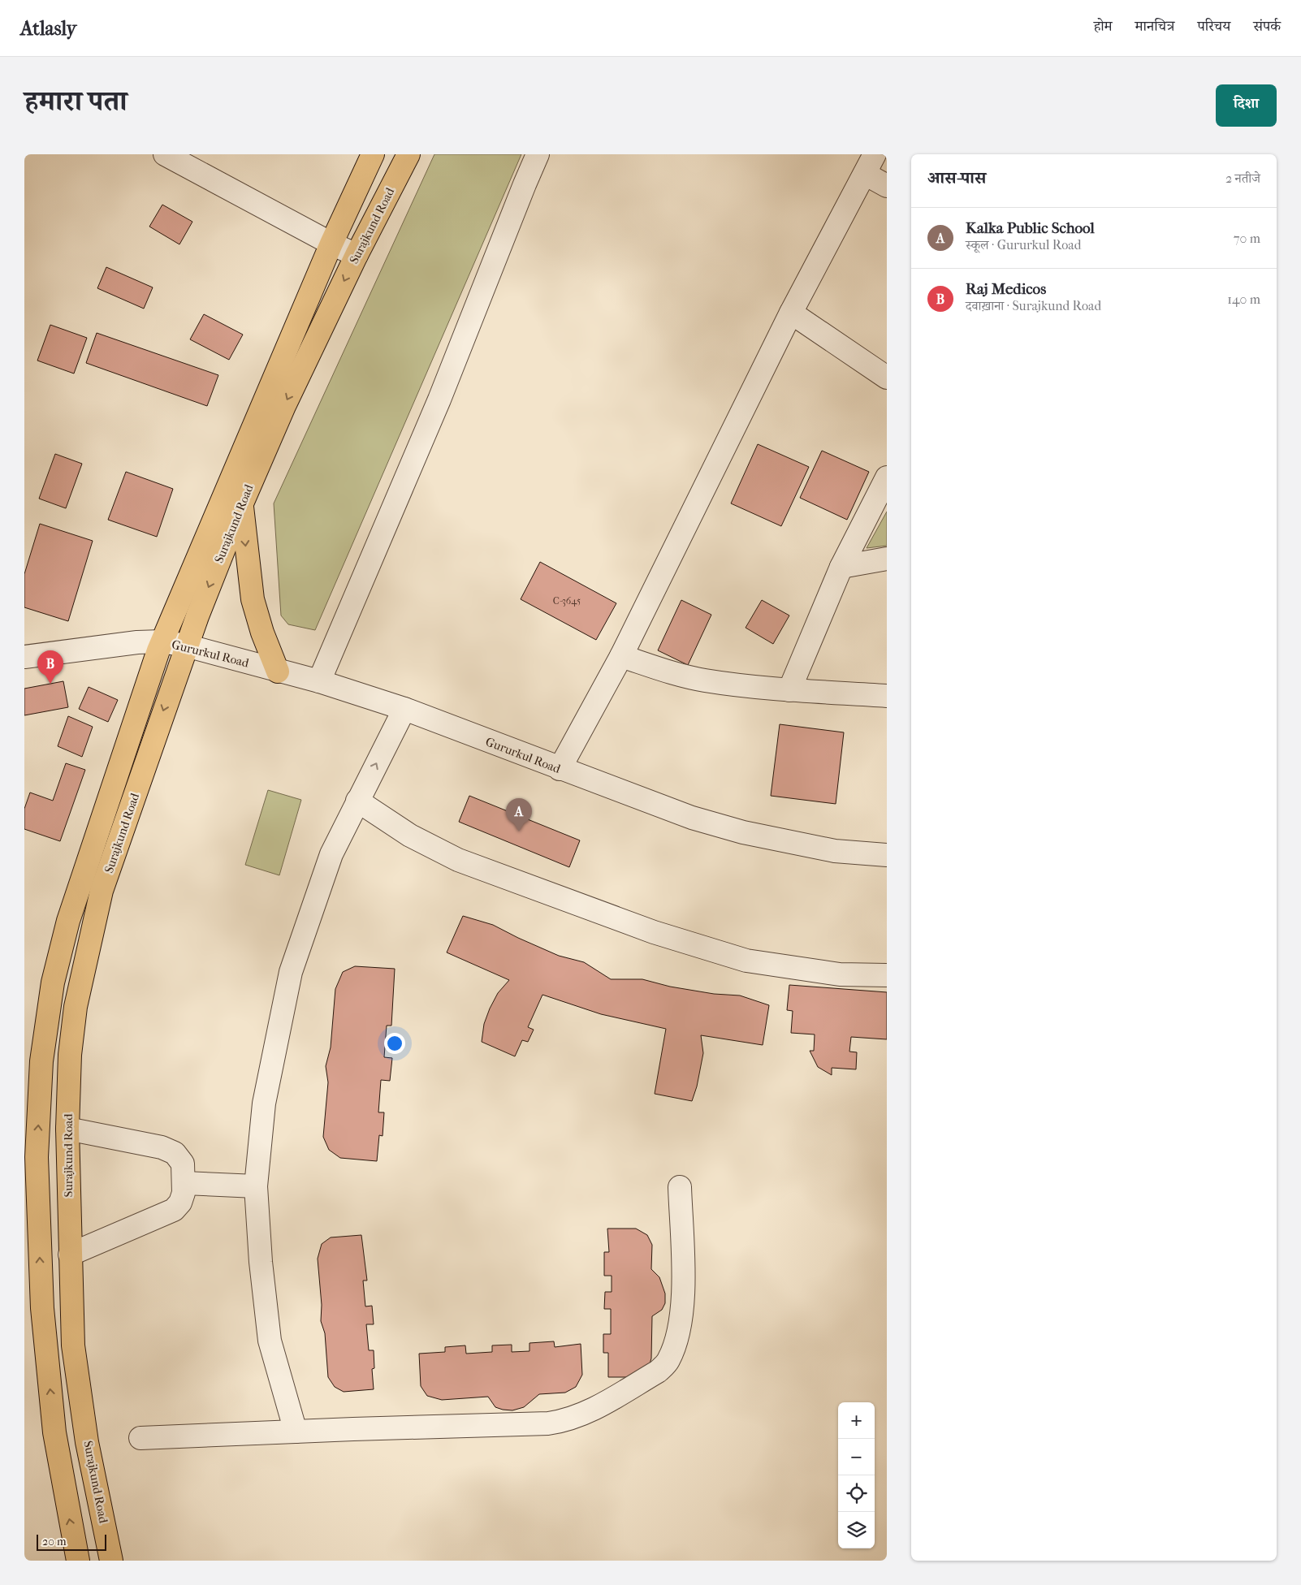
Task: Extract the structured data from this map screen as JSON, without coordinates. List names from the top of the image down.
{
  "streets": {
    "main road": ["Surajkund Road"],
    "street": ["Gururkul Road"]
  },
  "crossings": [
    ["Surajkund Road", "Gururkul Road"]
  ],
  "house_numbers": ["C-3645"],
  "scale_bar": "20 m",
  "page": {
    "header": "Atlasly",
    "nav": [
      "होम",
      "मानचित्र",
      "परिचय",
      "संपर्क"
    ],
    "title": "हमारा पता",
    "buttons": "दिशा",
    "heading": ["आस-पास", "2 नतीजे"],
    "list": [
      {
        "mark": "A",
        "name": "Kalka Public School",
        "note": "स्कूल · Gururkul Road",
        "value": "70 m"
      },
      {
        "mark": "B",
        "name": "Raj Medicos",
        "note": "दवाख़ाना · Surajkund Road",
        "value": "140 m"
      }
    ],
    "pins": ["B", "A"],
    "map_buttons": ["+", "−"],
    "scale": "20 m"
  }
}
